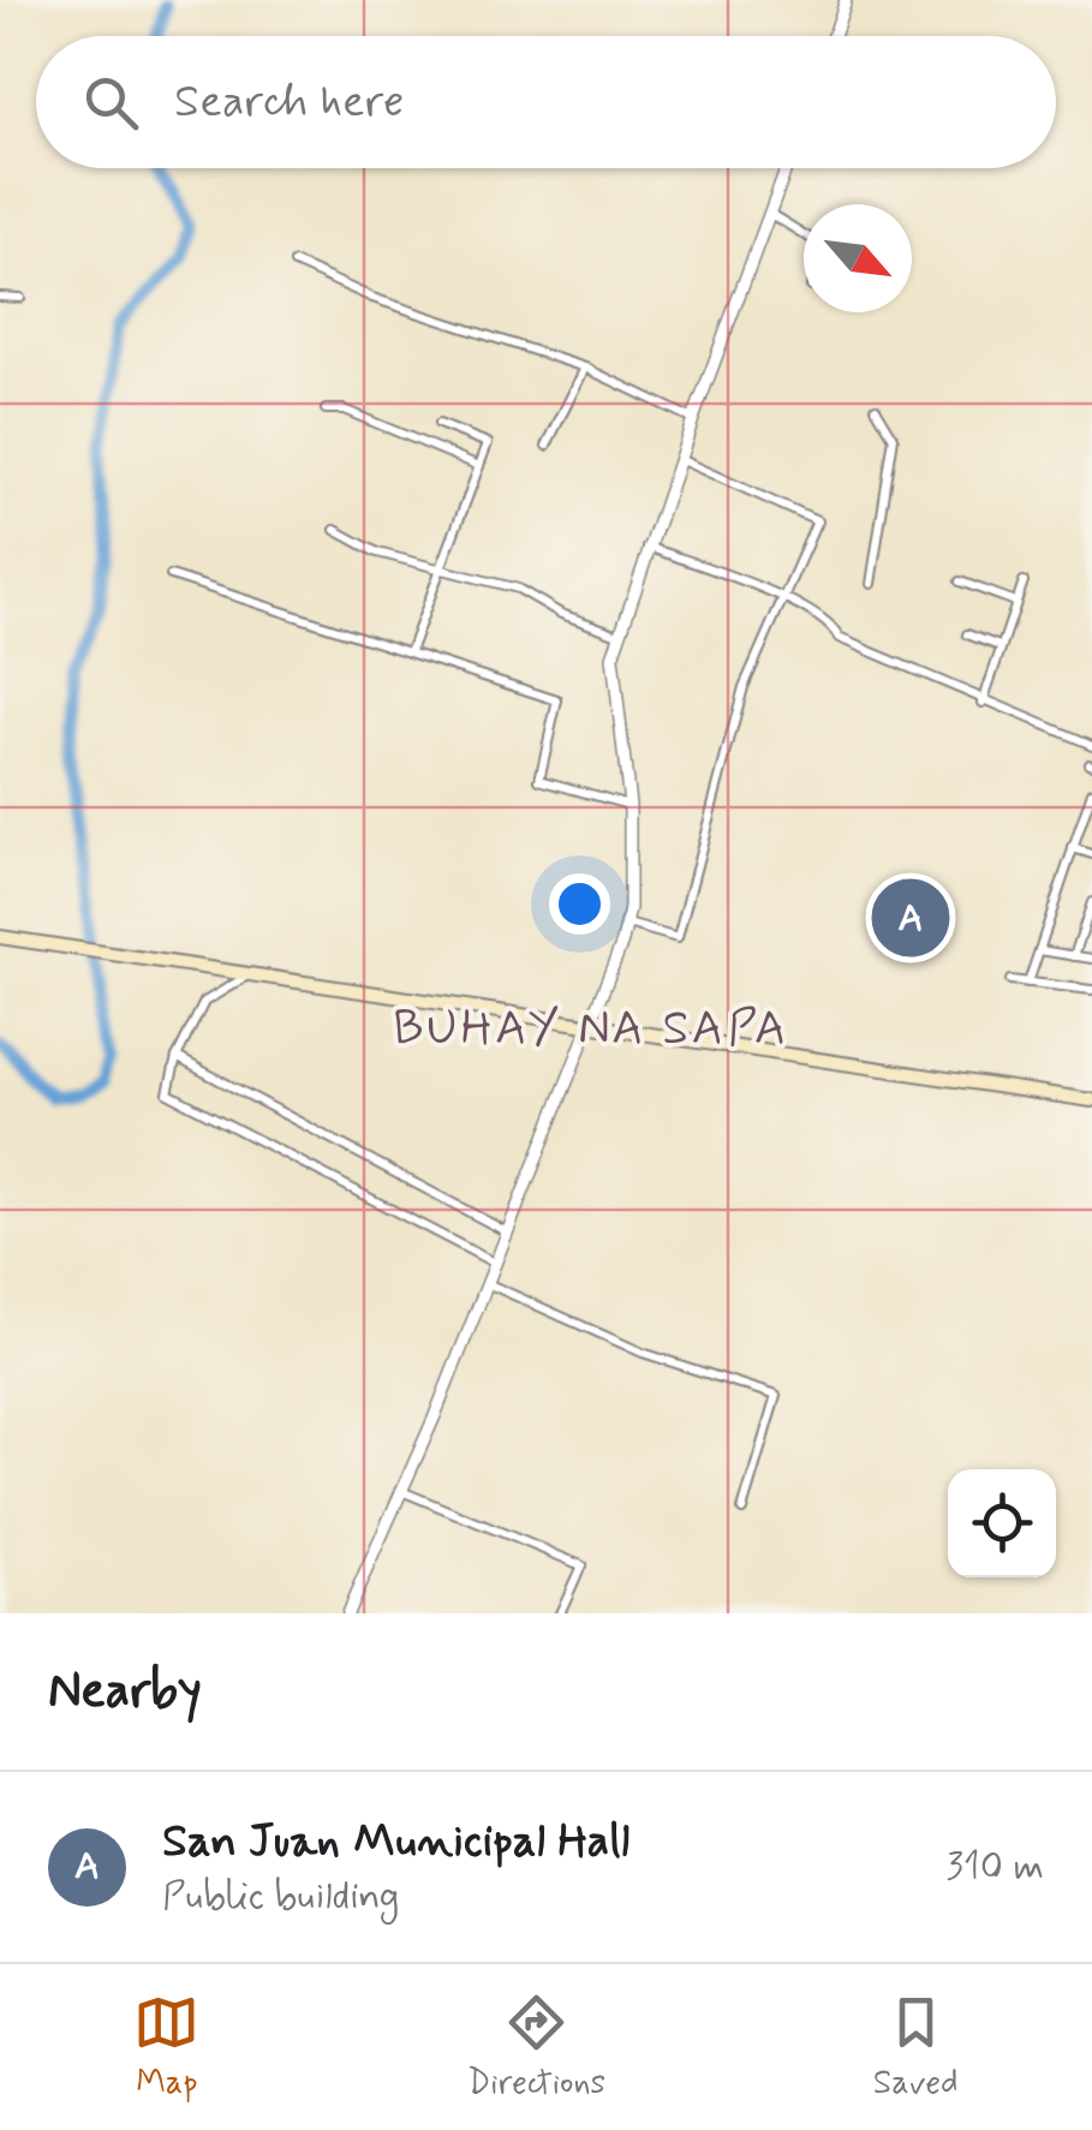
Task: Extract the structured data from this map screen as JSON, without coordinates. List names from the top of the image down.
{
  "districts": ["BUHAY NA SAPA"],
  "north": "bottom right",
  "page": {
    "search": "Search here",
    "pins": "A",
    "heading": "Nearby",
    "list": [
      {
        "mark": "A",
        "name": "San Juan Municipal Hall",
        "note": "Public building",
        "value": "310 m"
      }
    ],
    "nav": ["Map", "Directions", "Saved"]
  }
}
